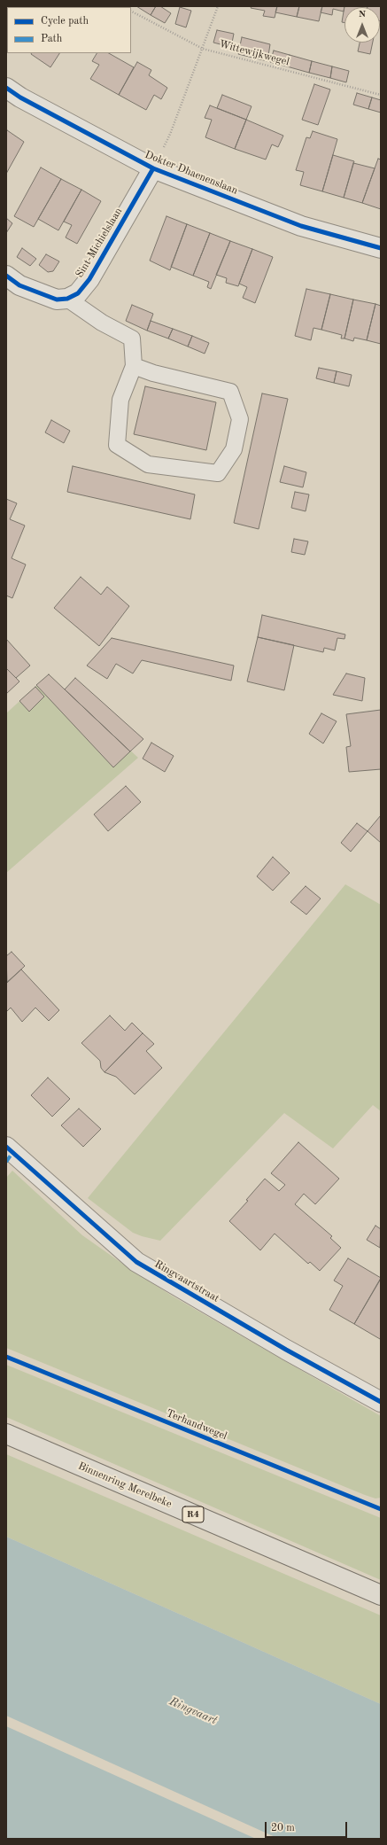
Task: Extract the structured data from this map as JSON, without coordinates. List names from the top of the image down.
{
  "streets": {
    "highway": ["Binnenring Merelbeke", "R4"],
    "street": ["Dokter Dhaenenslaan", "Sint-Michielslaan", "Ringvaartstraat"],
    "path": ["Wittewijkwegel"],
    "cycle path": ["Terhandwegel"]
  },
  "crossings": [
    ["Dokter Dhaenenslaan", "Sint-Michielslaan"]
  ],
  "water": ["Ringvaart"],
  "legend": ["Cycle path", "Path"],
  "scale_bar": "20 m",
  "north": "top"
}
